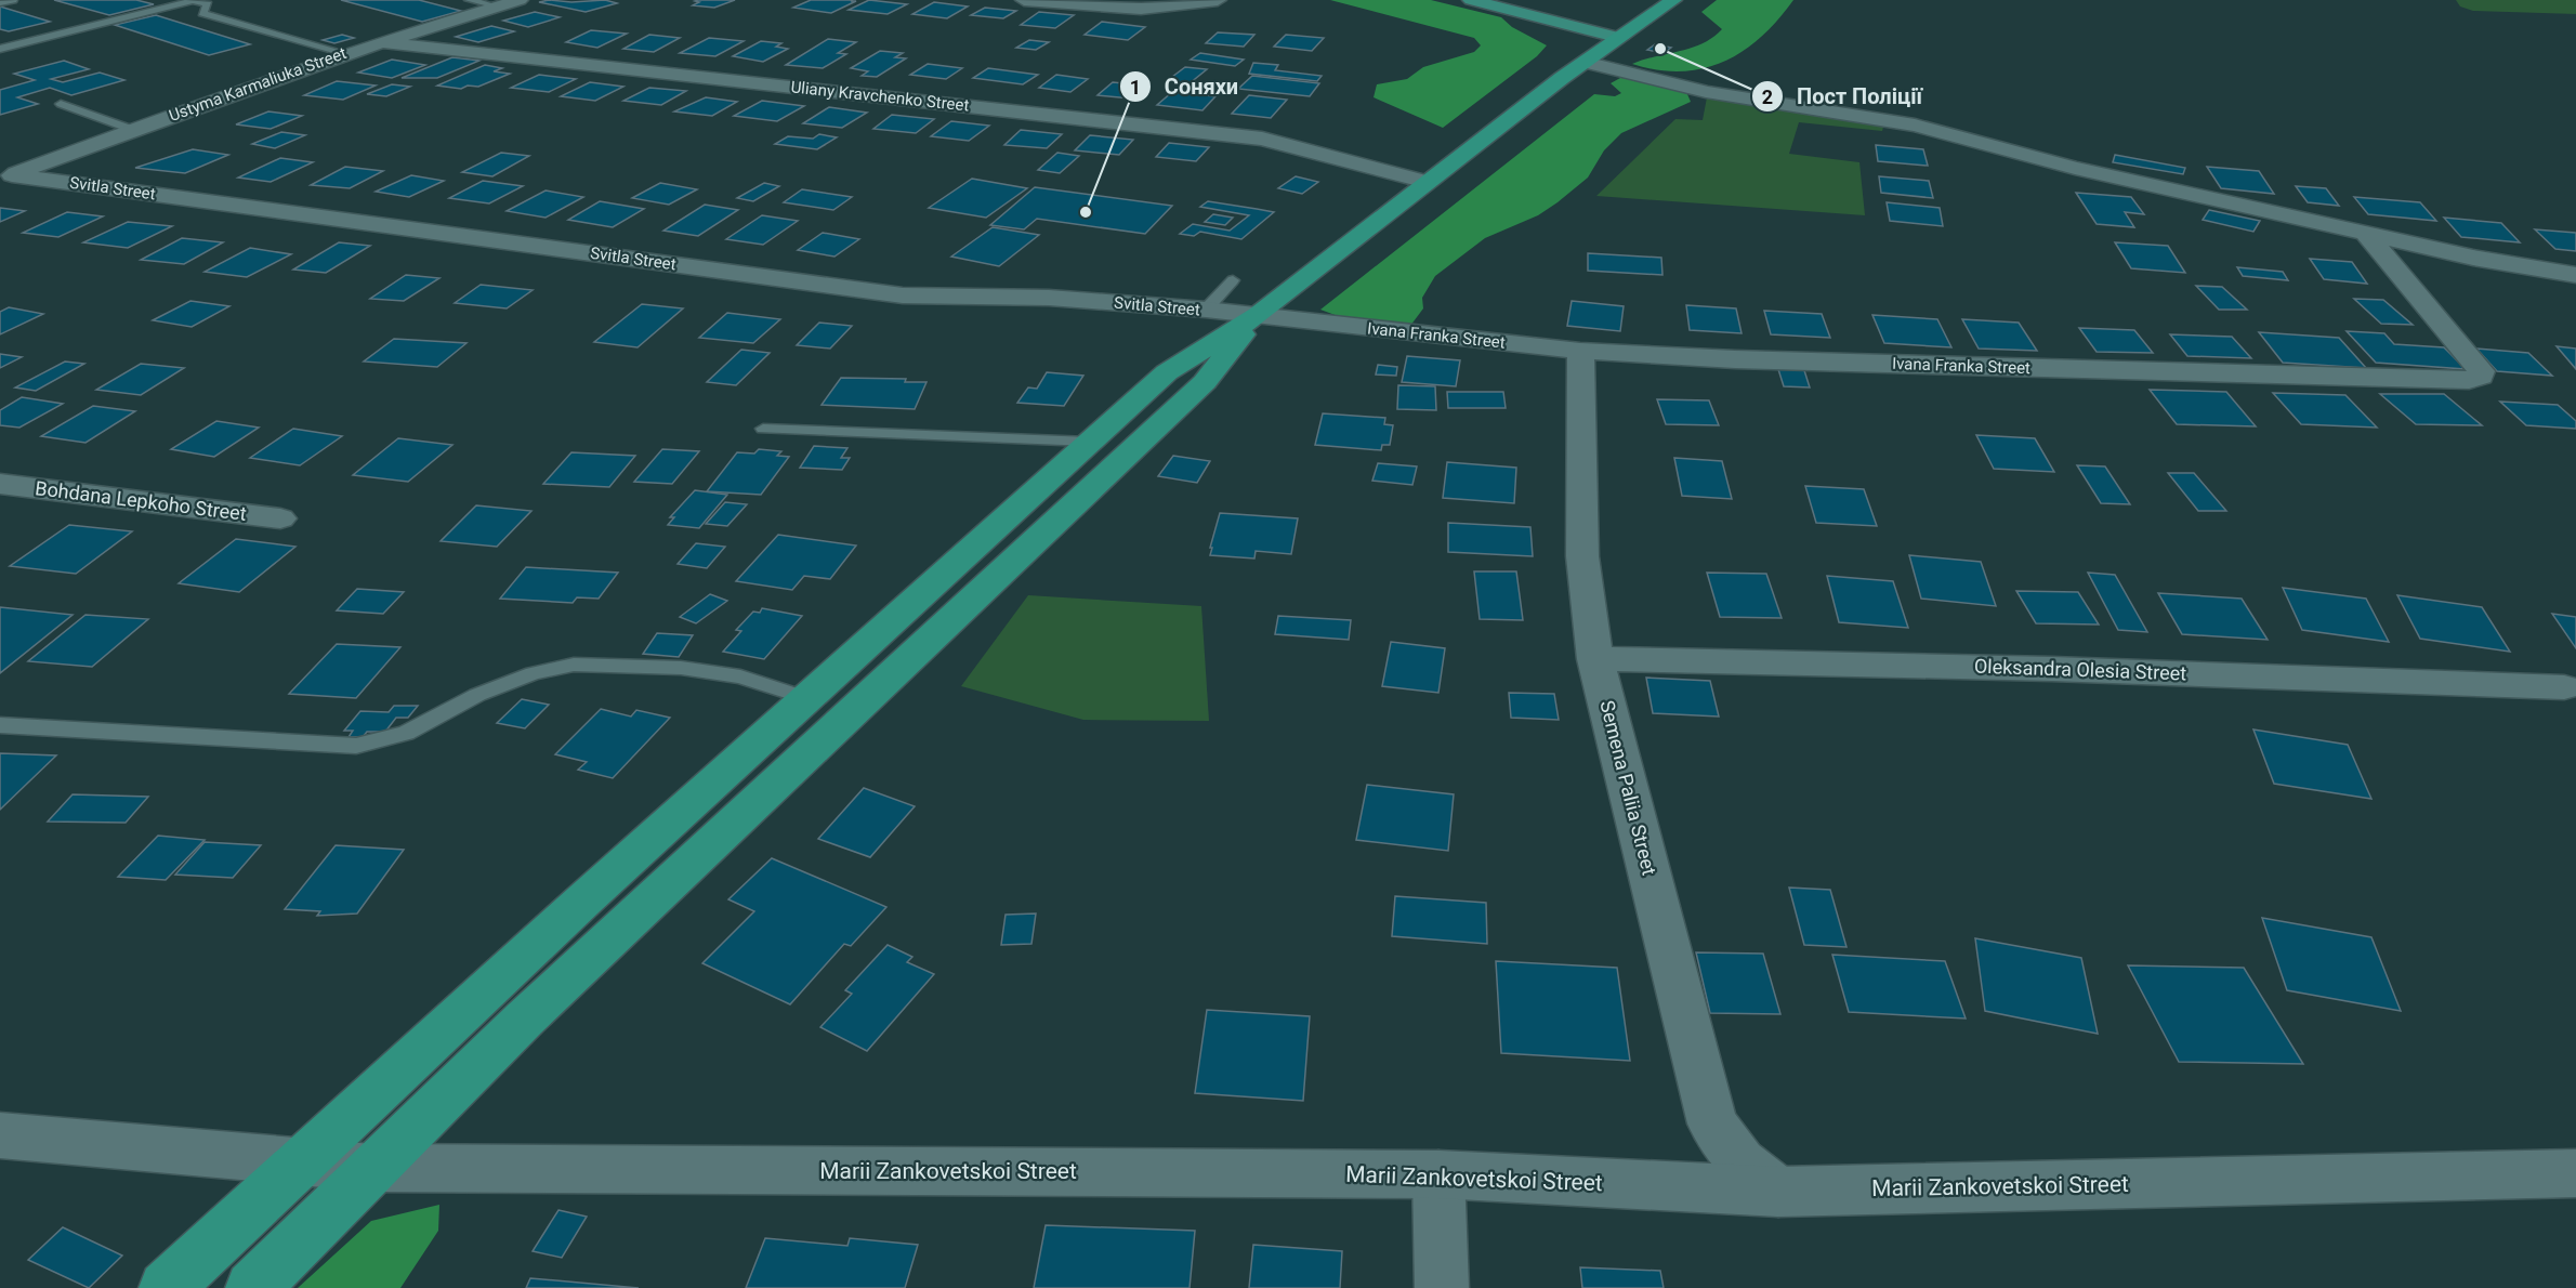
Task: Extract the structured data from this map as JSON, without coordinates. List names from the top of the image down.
{
  "streets": {
    "street": [
      "Ustyma Karmaliuka Street",
      "Uliany Kravchenko Street",
      "Svitla Street",
      "Ivana Franka Street",
      "Bohdana Lepkoho Street",
      "Oleksandra Olesia Street",
      "Semena Paliia Street",
      "Marii Zankovetskoi Street"
    ]
  },
  "crossings": [
    ["Ustyma Karmaliuka Street", "Uliany Kravchenko Street"],
    ["Ustyma Karmaliuka Street", "Svitla Street"],
    ["Svitla Street", "Ivana Franka Street"],
    ["Ivana Franka Street", "Semena Paliia Street"],
    ["Oleksandra Olesia Street", "Semena Paliia Street"],
    ["Semena Paliia Street", "Marii Zankovetskoi Street"]
  ],
  "places": ["Пост Поліції", "Соняхи"]
}
